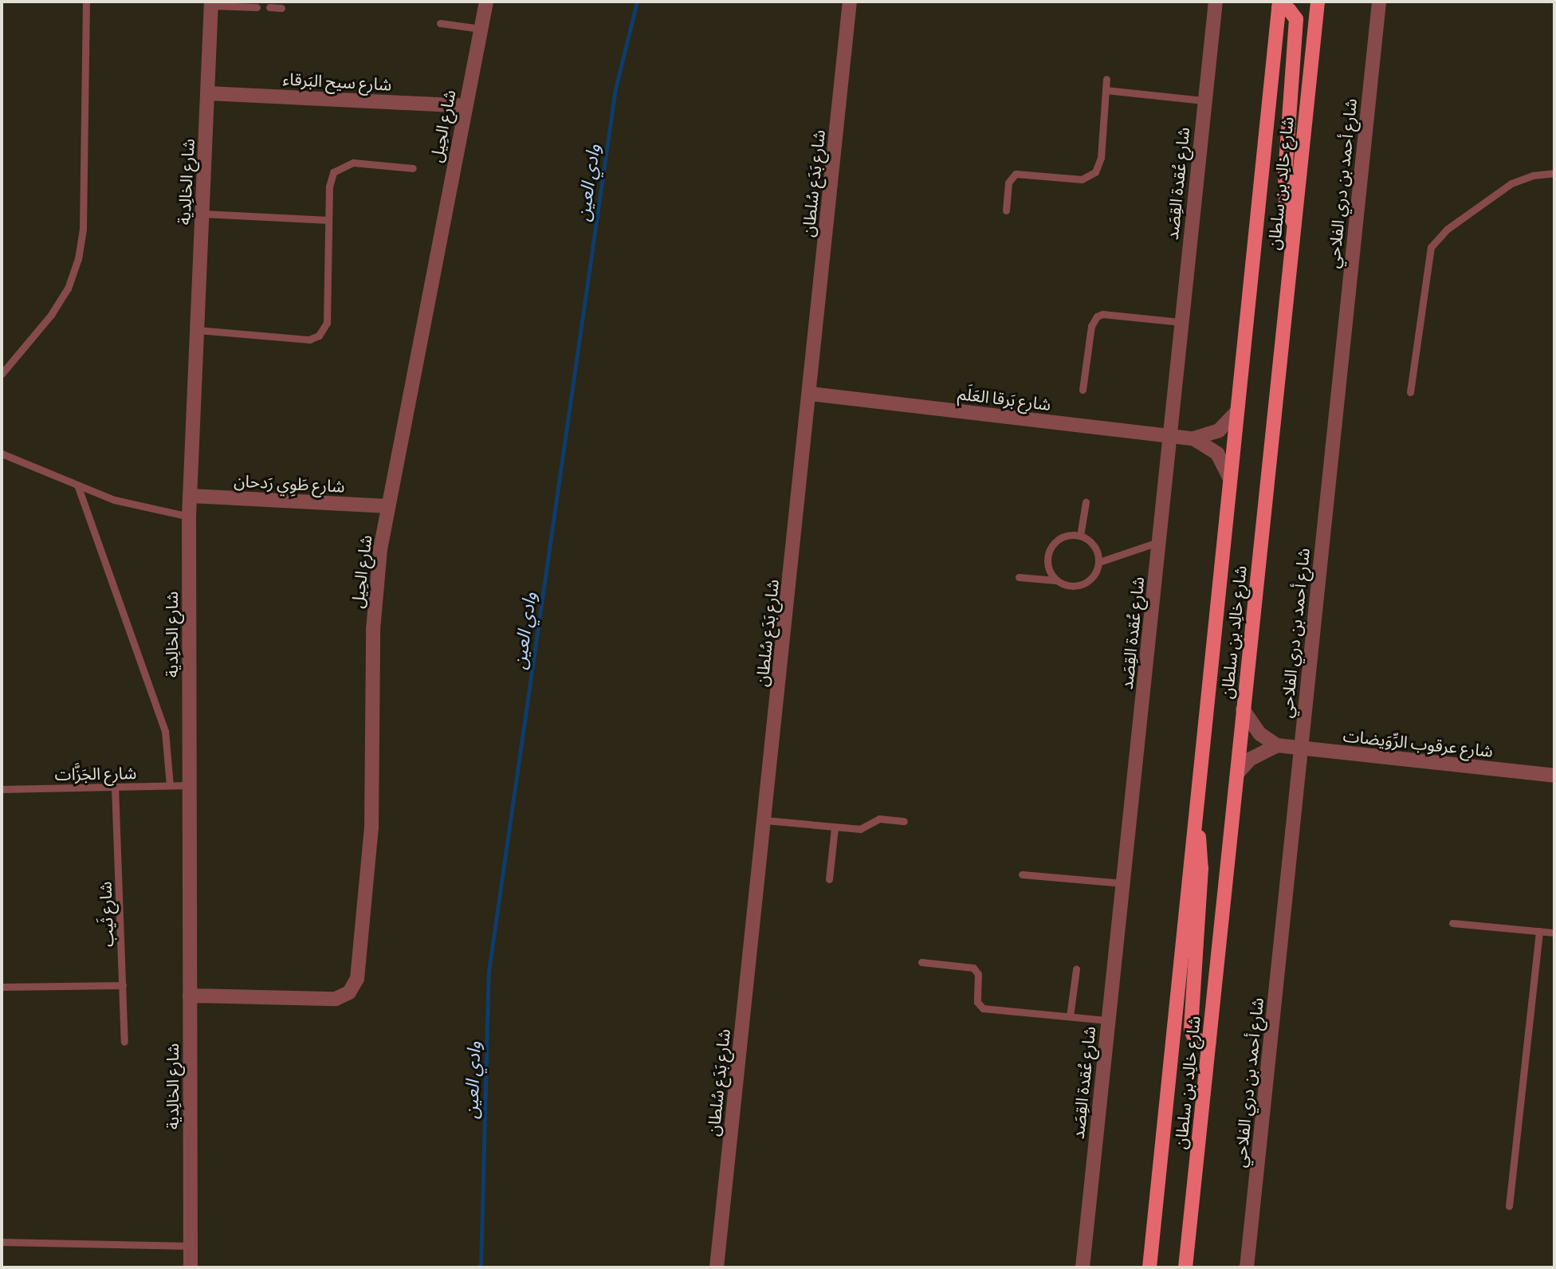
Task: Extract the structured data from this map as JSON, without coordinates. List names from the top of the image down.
{
  "streets": {
    "main road": ["شارع خالِد بن سلطان"],
    "street": [
      "شارع سيح البَرقاء",
      "شارع الحِيل",
      "شارع الخالِدية",
      "شارع بَدَع سُلطان",
      "شارع عُقدة القِصَد",
      "شارع أحمد بن دري الفلاحي",
      "شارع بَرقا العَلَم",
      "شارع طَوِي رَدحان",
      "شارع عرقوب الرِّوَيضات"
    ],
    "lane": ["شارع الجَزَّات", "شارع ثَيب"]
  },
  "crossings": [
    ["شارع سيح البَرقاء", "شارع الحِيل"],
    ["شارع سيح البَرقاء", "شارع الخالِدية"],
    ["شارع الحِيل", "شارع الخالِدية"],
    ["شارع الحِيل", "شارع طَوِي رَدحان"],
    ["شارع الخالِدية", "شارع طَوِي رَدحان"],
    ["شارع الخالِدية", "شارع الجَزَّات"],
    ["شارع بَدَع سُلطان", "شارع بَرقا العَلَم"],
    ["شارع عُقدة القِصَد", "شارع بَرقا العَلَم"],
    ["شارع خالِد بن سلطان", "شارع بَرقا العَلَم"],
    ["شارع أحمد بن دري الفلاحي", "شارع عرقوب الرِّوَيضات"],
    ["شارع الجَزَّات", "شارع ثَيب"]
  ],
  "water": ["وادي العين"]
}
